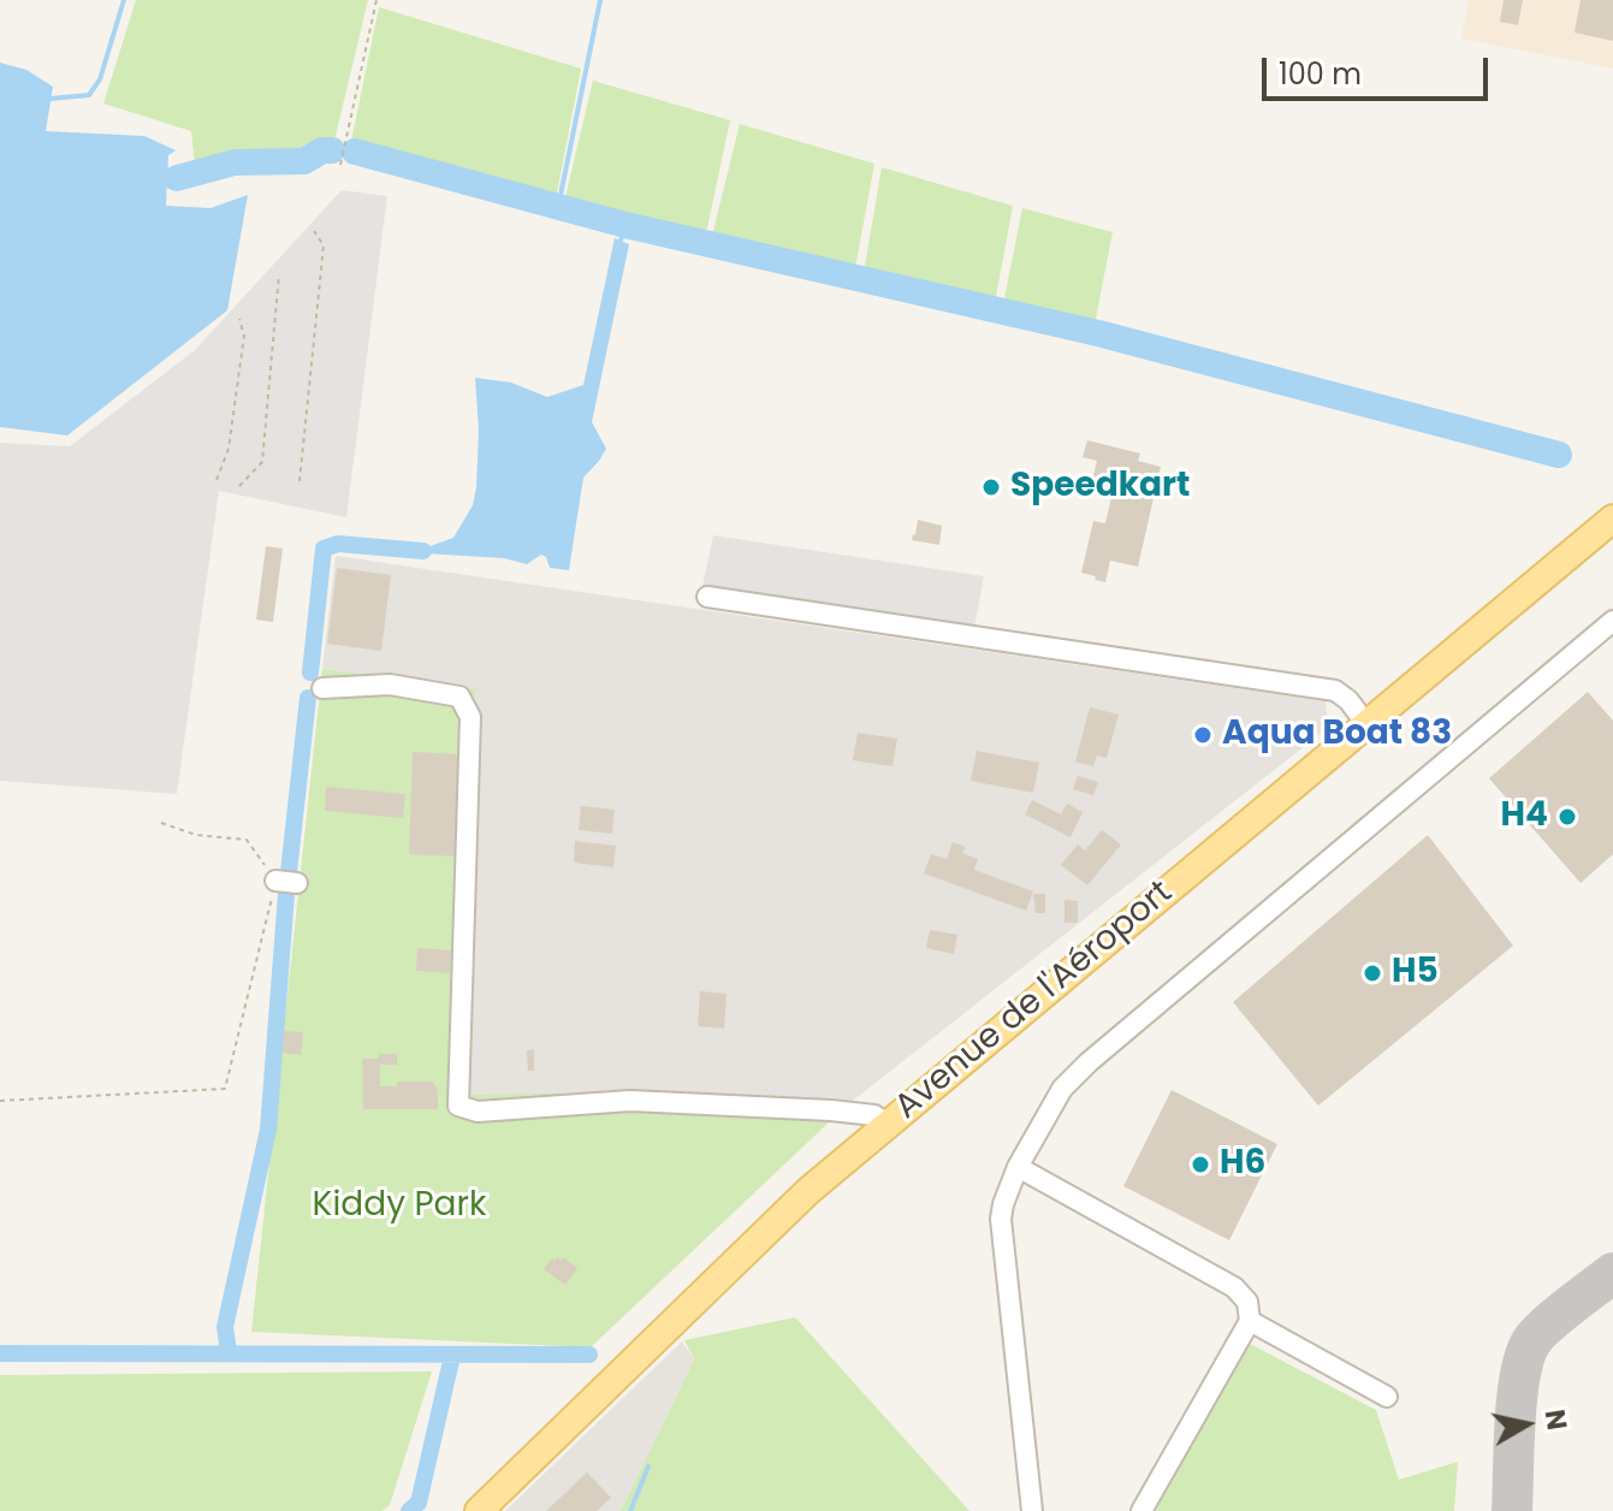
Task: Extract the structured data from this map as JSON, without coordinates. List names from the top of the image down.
{
  "streets": {
    "main road": ["Avenue de l'Aéroport"]
  },
  "parks": ["Kiddy Park"],
  "places": [
    "Speedkart",
    "Aqua Boat 83",
    "H4",
    "H5",
    "H6"
  ],
  "scale_bar": "100 m",
  "north": "right"
}
